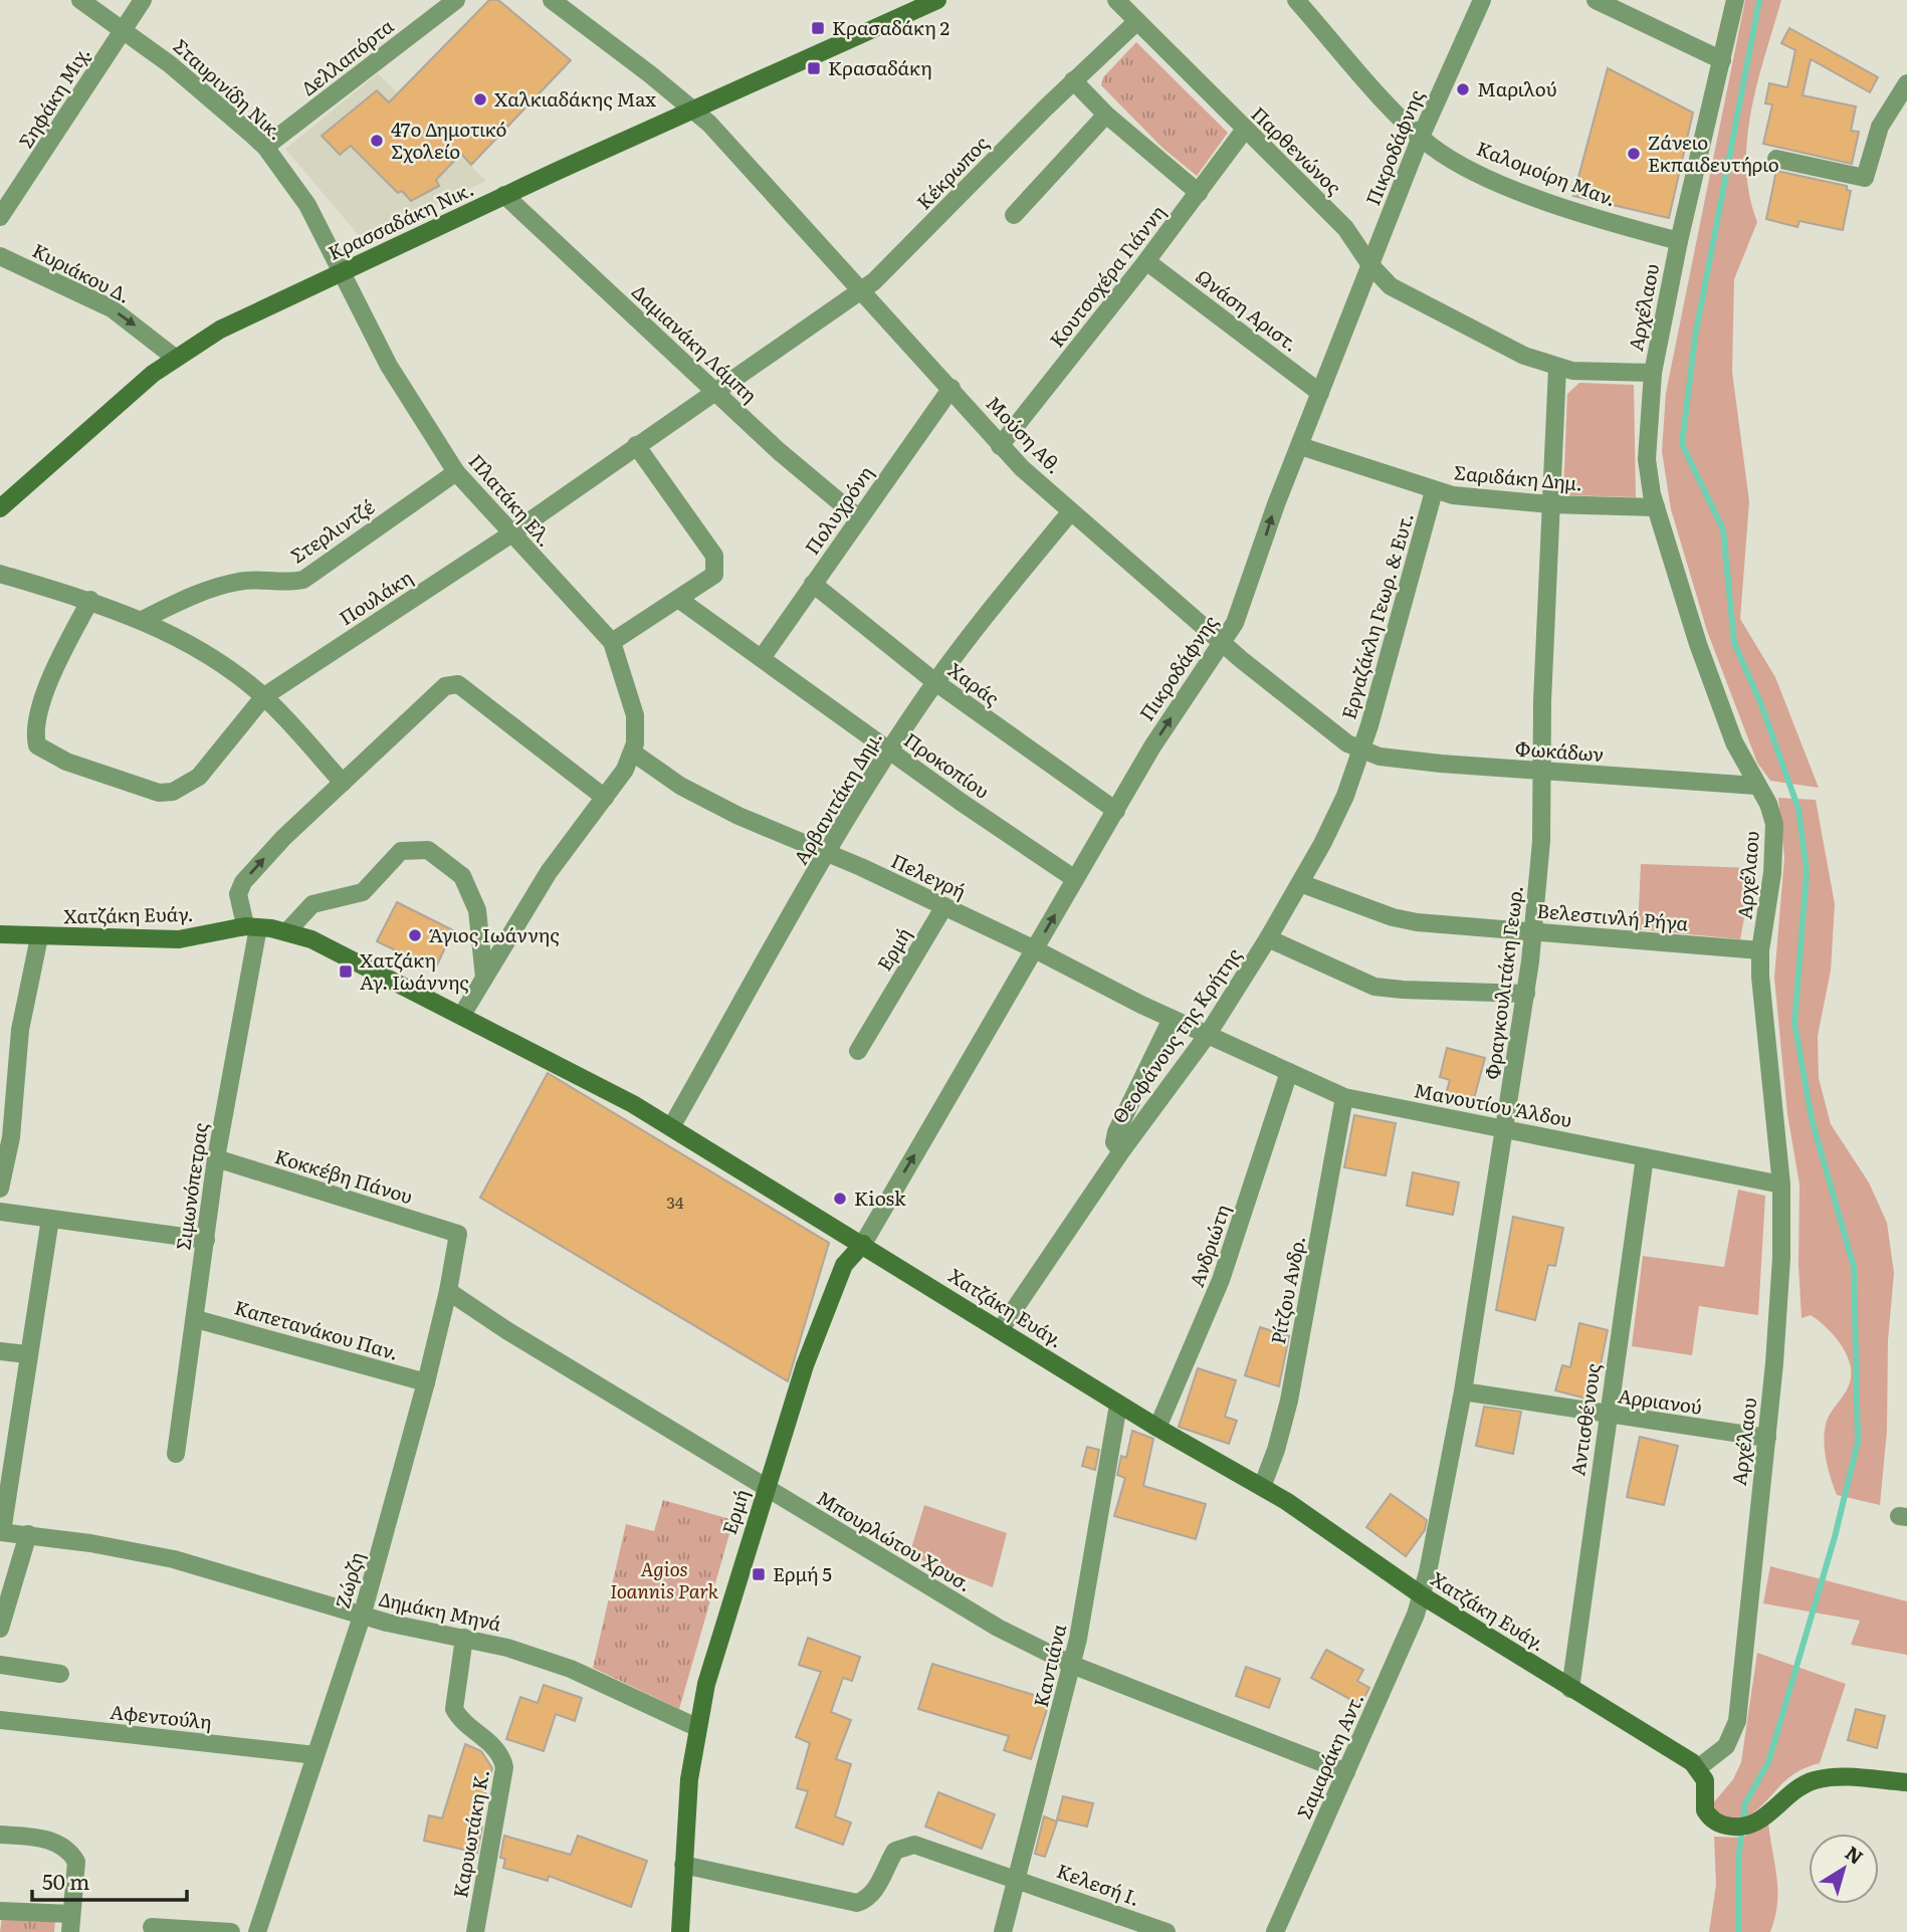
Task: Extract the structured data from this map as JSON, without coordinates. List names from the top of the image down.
{
  "streets": {
    "street": [
      "Δελλαπόρτα",
      "Σταυρινίδη Νικ.",
      "Σηφάκη Μιχ.",
      "Πικροδάφνης",
      "Παρθενώνος",
      "Κέκρωπος",
      "Καλομοίρη Μαν.",
      "Κρασσαδάκη Νικ.",
      "Κυριάκου Δ.",
      "Κουτσοχέρα Γιάννη",
      "Αρχέλαου",
      "Ωνάση Αριστ.",
      "Δαμιανάκη Λάμπη",
      "Μούση Αθ.",
      "Σαριδάκη Δημ.",
      "Πλατάκη Ελ.",
      "Πολυχρόνη",
      "Στερλιντζέ",
      "Πουλάκη",
      "Εργαζάκλη Γεωρ. & Ευτ.",
      "Χαράς",
      "Φωκάδων",
      "Προκοπίου",
      "Αρβανιτάκη Δημ.",
      "Πελεγρή",
      "Χατζάκη Ευάγ.",
      "Βελεστινλή Ρήγα",
      "Ερμή",
      "Φραγκουλιτάκη Γεωρ.",
      "Θεοφάνους της Κρήτης",
      "Μανουτίου Άλδου",
      "Κοκκέβη Πάνου",
      "Σιμωνόπετρας",
      "Ανδριώτη",
      "Ρίτζου Ανδρ.",
      "Καπετανάκου Παν.",
      "Αρριανού",
      "Αντισθένους",
      "Μπουρλώτου Χρυσ.",
      "Ζώρζη",
      "Δημάκη Μηνά",
      "Καντιάνα",
      "Αφεντούλη",
      "Σαμαράκη Αντ.",
      "Καρυωτάκη Κ.",
      "Κελεσή Ι."
    ]
  },
  "crossings": [
    ["Δελλαπόρτα", "Σταυρινίδη Νικ."],
    ["Σταυρινίδη Νικ.", "Σηφάκη Μιχ."],
    ["Σταυρινίδη Νικ.", "Κρασσαδάκη Νικ."],
    ["Σταυρινίδη Νικ.", "Πλατάκη Ελ."],
    ["Πικροδάφνης", "Παρθενώνος"],
    ["Πικροδάφνης", "Καλομοίρη Μαν."],
    ["Πικροδάφνης", "Ωνάση Αριστ."],
    ["Πικροδάφνης", "Μούση Αθ."],
    ["Πικροδάφνης", "Σαριδάκη Δημ."],
    ["Πικροδάφνης", "Χαράς"],
    ["Πικροδάφνης", "Προκοπίου"],
    ["Πικροδάφνης", "Πελεγρή"],
    ["Πικροδάφνης", "Χατζάκη Ευάγ."],
    ["Πικροδάφνης", "Ερμή"],
    ["Παρθενώνος", "Κέκρωπος"],
    ["Παρθενώνος", "Κουτσοχέρα Γιάννη"],
    ["Παρθενώνος", "Αρχέλαου"],
    ["Παρθενώνος", "Φραγκουλιτάκη Γεωρ."],
    ["Κέκρωπος", "Δαμιανάκη Λάμπη"],
    ["Κέκρωπος", "Μούση Αθ."],
    ["Κέκρωπος", "Πουλάκη"],
    ["Καλομοίρη Μαν.", "Αρχέλαου"],
    ["Κρασσαδάκη Νικ.", "Κυριάκου Δ."],
    ["Κρασσαδάκη Νικ.", "Δαμιανάκη Λάμπη"],
    ["Κρασσαδάκη Νικ.", "Μούση Αθ."],
    ["Κρασσαδάκη Νικ.", "Πλατάκη Ελ."],
    ["Κουτσοχέρα Γιάννη", "Ωνάση Αριστ."],
    ["Κουτσοχέρα Γιάννη", "Μούση Αθ."],
    ["Αρχέλαου", "Σαριδάκη Δημ."],
    ["Αρχέλαου", "Φωκάδων"],
    ["Αρχέλαου", "Χατζάκη Ευάγ."],
    ["Αρχέλαου", "Βελεστινλή Ρήγα"],
    ["Αρχέλαου", "Μανουτίου Άλδου"],
    ["Αρχέλαου", "Αρριανού"],
    ["Δαμιανάκη Λάμπη", "Πολυχρόνη"],
    ["Δαμιανάκη Λάμπη", "Πουλάκη"],
    ["Μούση Αθ.", "Πολυχρόνη"],
    ["Μούση Αθ.", "Εργαζάκλη Γεωρ. & Ευτ."],
    ["Μούση Αθ.", "Φωκάδων"],
    ["Μούση Αθ.", "Αρβανιτάκη Δημ."],
    ["Μούση Αθ.", "Θεοφάνους της Κρήτης"],
    ["Σαριδάκη Δημ.", "Εργαζάκλη Γεωρ. & Ευτ."],
    ["Σαριδάκη Δημ.", "Φραγκουλιτάκη Γεωρ."],
    ["Πλατάκη Ελ.", "Στερλιντζέ"],
    ["Πλατάκη Ελ.", "Πουλάκη"],
    ["Πλατάκη Ελ.", "Πελεγρή"],
    ["Πολυχρόνη", "Χαράς"],
    ["Πολυχρόνη", "Προκοπίου"],
    ["Εργαζάκλη Γεωρ. & Ευτ.", "Φωκάδων"],
    ["Εργαζάκλη Γεωρ. & Ευτ.", "Θεοφάνους της Κρήτης"],
    ["Χαράς", "Αρβανιτάκη Δημ."],
    ["Φωκάδων", "Φραγκουλιτάκη Γεωρ."],
    ["Φωκάδων", "Θεοφάνους της Κρήτης"],
    ["Προκοπίου", "Αρβανιτάκη Δημ."],
    ["Αρβανιτάκη Δημ.", "Πελεγρή"],
    ["Αρβανιτάκη Δημ.", "Χατζάκη Ευάγ."],
    ["Πελεγρή", "Ερμή"],
    ["Πελεγρή", "Θεοφάνους της Κρήτης"],
    ["Πελεγρή", "Μανουτίου Άλδου"],
    ["Χατζάκη Ευάγ.", "Ερμή"],
    ["Χατζάκη Ευάγ.", "Φραγκουλιτάκη Γεωρ."],
    ["Χατζάκη Ευάγ.", "Θεοφάνους της Κρήτης"],
    ["Χατζάκη Ευάγ.", "Σιμωνόπετρας"],
    ["Χατζάκη Ευάγ.", "Ανδριώτη"],
    ["Χατζάκη Ευάγ.", "Ρίτζου Ανδρ."],
    ["Χατζάκη Ευάγ.", "Αντισθένους"],
    ["Χατζάκη Ευάγ.", "Καντιάνα"],
    ["Χατζάκη Ευάγ.", "Σαμαράκη Αντ."],
    ["Βελεστινλή Ρήγα", "Φραγκουλιτάκη Γεωρ."],
    ["Βελεστινλή Ρήγα", "Θεοφάνους της Κρήτης"],
    ["Ερμή", "Μπουρλώτου Χρυσ."],
    ["Ερμή", "Δημάκη Μηνά"],
    ["Ερμή", "Κελεσή Ι."],
    ["Φραγκουλιτάκη Γεωρ.", "Μανουτίου Άλδου"],
    ["Φραγκουλιτάκη Γεωρ.", "Αρριανού"],
    ["Φραγκουλιτάκη Γεωρ.", "Σαμαράκη Αντ."],
    ["Θεοφάνους της Κρήτης", "Μανουτίου Άλδου"],
    ["Μανουτίου Άλδου", "Ανδριώτη"],
    ["Μανουτίου Άλδου", "Ρίτζου Ανδρ."],
    ["Μανουτίου Άλδου", "Αντισθένους"],
    ["Κοκκέβη Πάνου", "Σιμωνόπετρας"],
    ["Κοκκέβη Πάνου", "Ζώρζη"],
    ["Σιμωνόπετρας", "Καπετανάκου Παν."],
    ["Καπετανάκου Παν.", "Ζώρζη"],
    ["Αρριανού", "Αντισθένους"],
    ["Μπουρλώτου Χρυσ.", "Ζώρζη"],
    ["Μπουρλώτου Χρυσ.", "Καντιάνα"],
    ["Μπουρλώτου Χρυσ.", "Σαμαράκη Αντ."],
    ["Ζώρζη", "Δημάκη Μηνά"],
    ["Ζώρζη", "Αφεντούλη"],
    ["Δημάκη Μηνά", "Καρυωτάκη Κ."],
    ["Καντιάνα", "Κελεσή Ι."]
  ],
  "one_way": ["Πικροδάφνης", "Κυριάκου Δ."],
  "parks": ["Agios Ioannis Park"],
  "places": {
    "transit": [
      "Κρασαδάκη 2",
      "Κρασαδάκη",
      "Χατζάκη Αγ. Ιωάννης",
      "Ερμή 5"
    ],
    "other": [
      "Μαριλού",
      "Χαλκιαδάκης Max",
      "47ο Δημοτικό Σχολείο",
      "Ζάνειο Εκπαιδευτήριο",
      "Άγιος Ιωάννης",
      "Kiosk"
    ]
  },
  "house_numbers": ["34"],
  "scale_bar": "50 m",
  "north": "top right"
}
